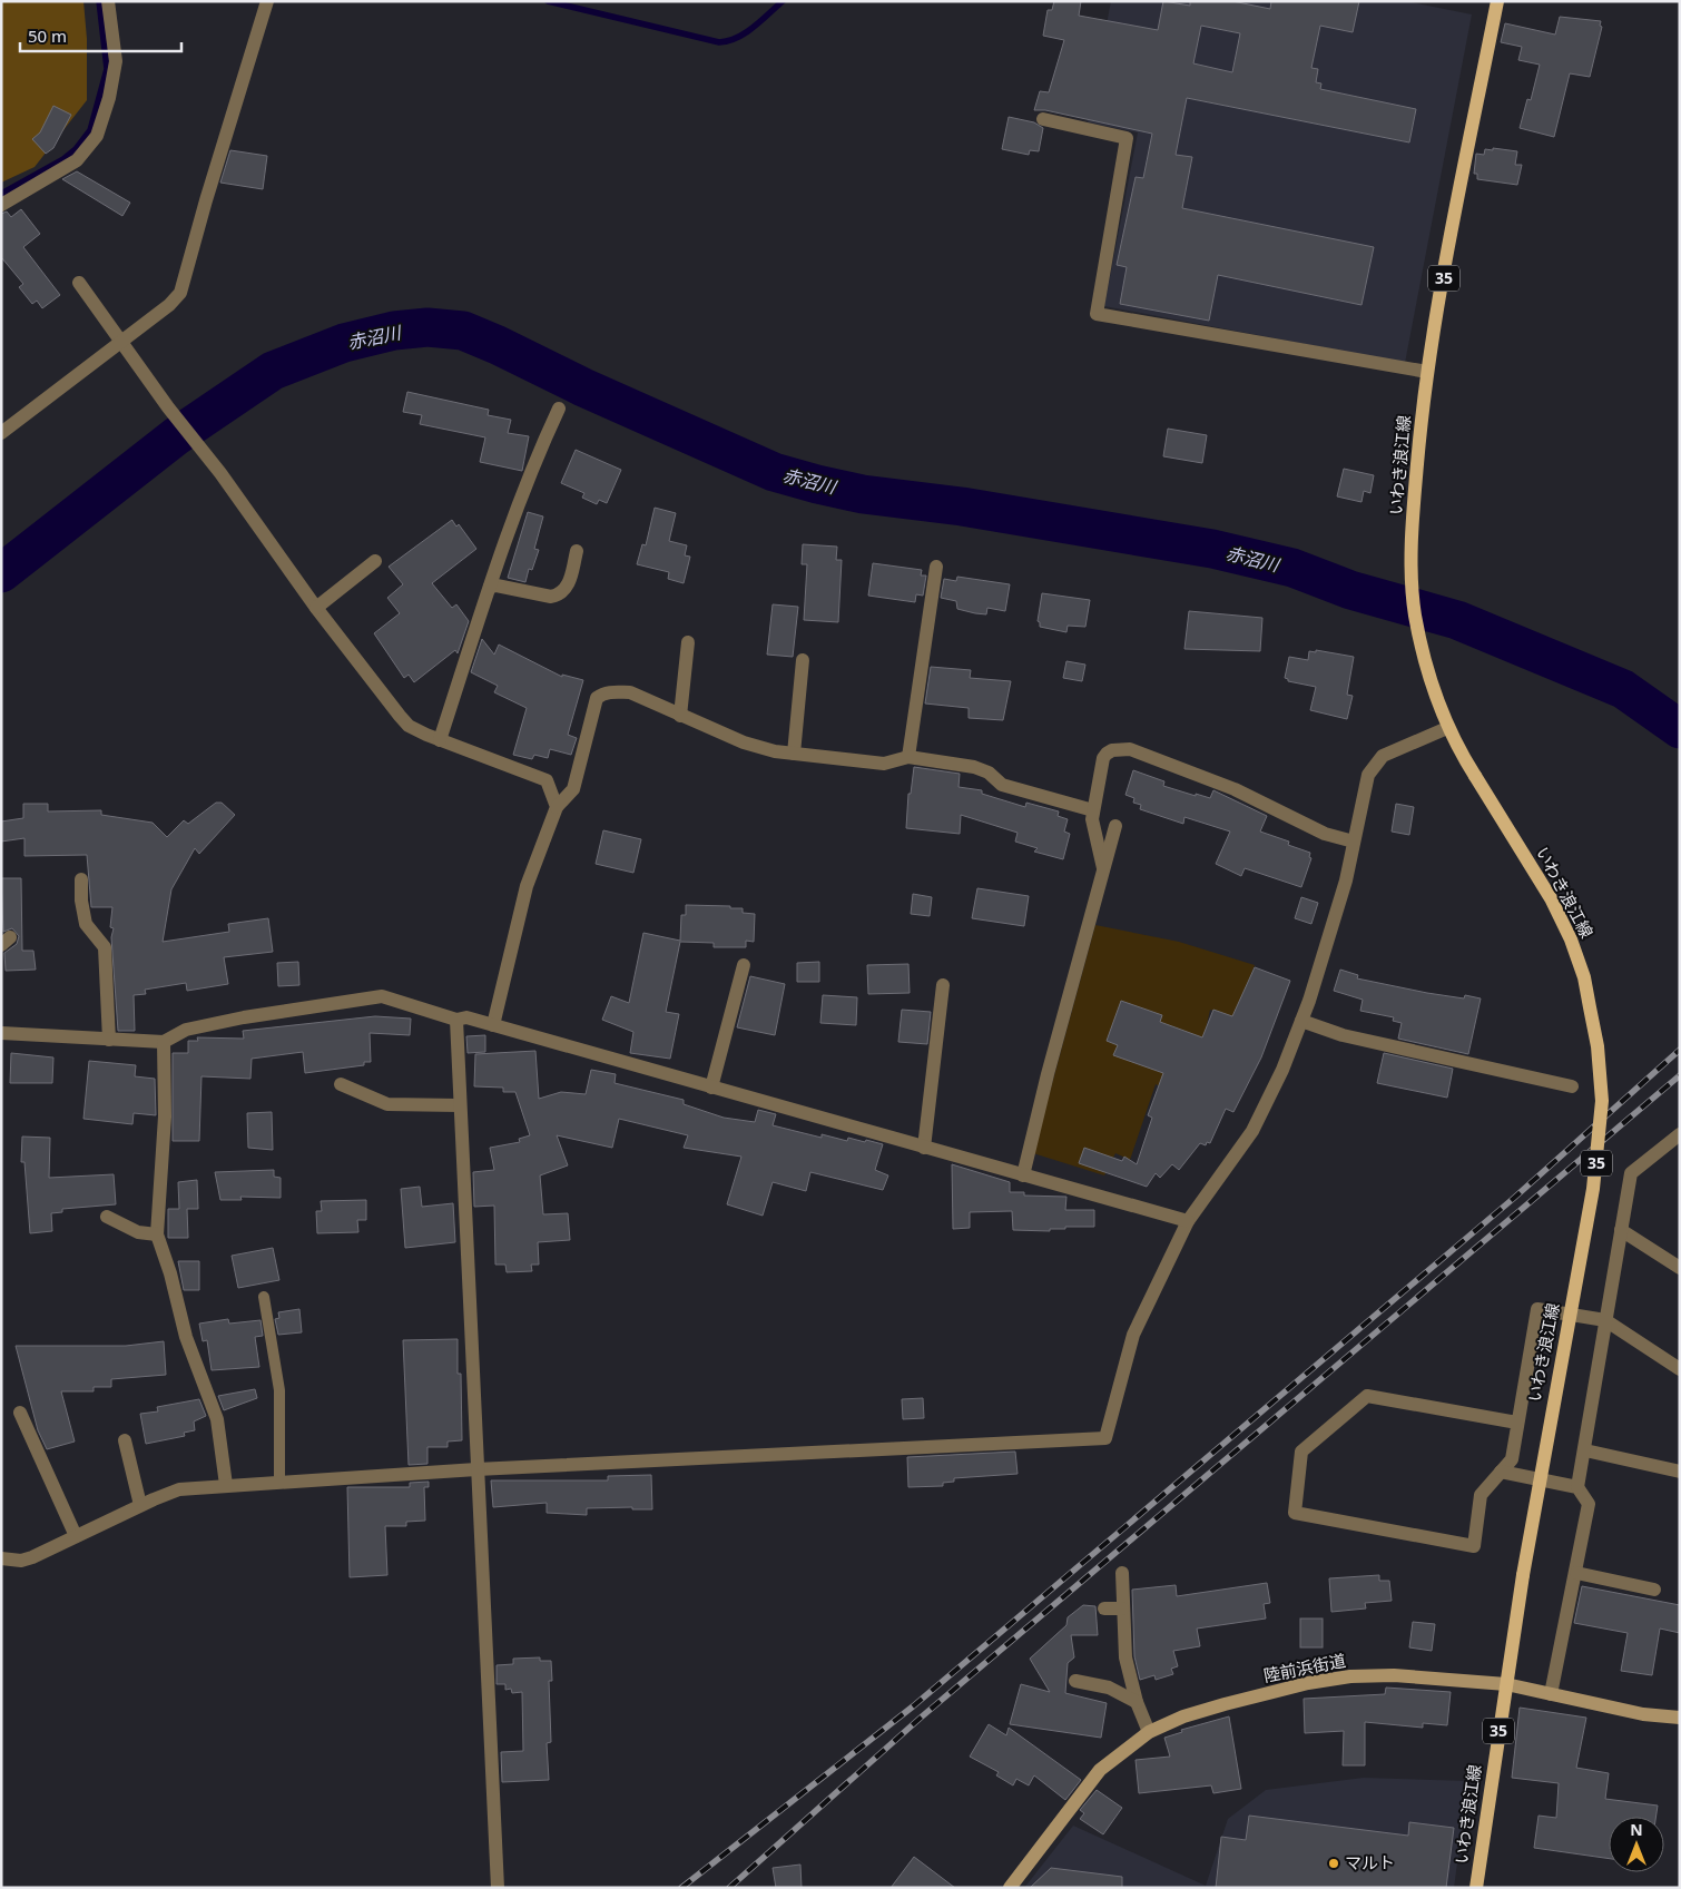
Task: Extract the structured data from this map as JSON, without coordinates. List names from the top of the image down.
{
  "streets": {
    "main road": ["35", "いわき浪江線"],
    "street": ["陸前浜街道"]
  },
  "crossings": [
    ["いわき浪江線", "陸前浜街道"]
  ],
  "water": ["赤沼川"],
  "places": ["マルト"],
  "scale_bar": "50 m",
  "north": "top"
}
